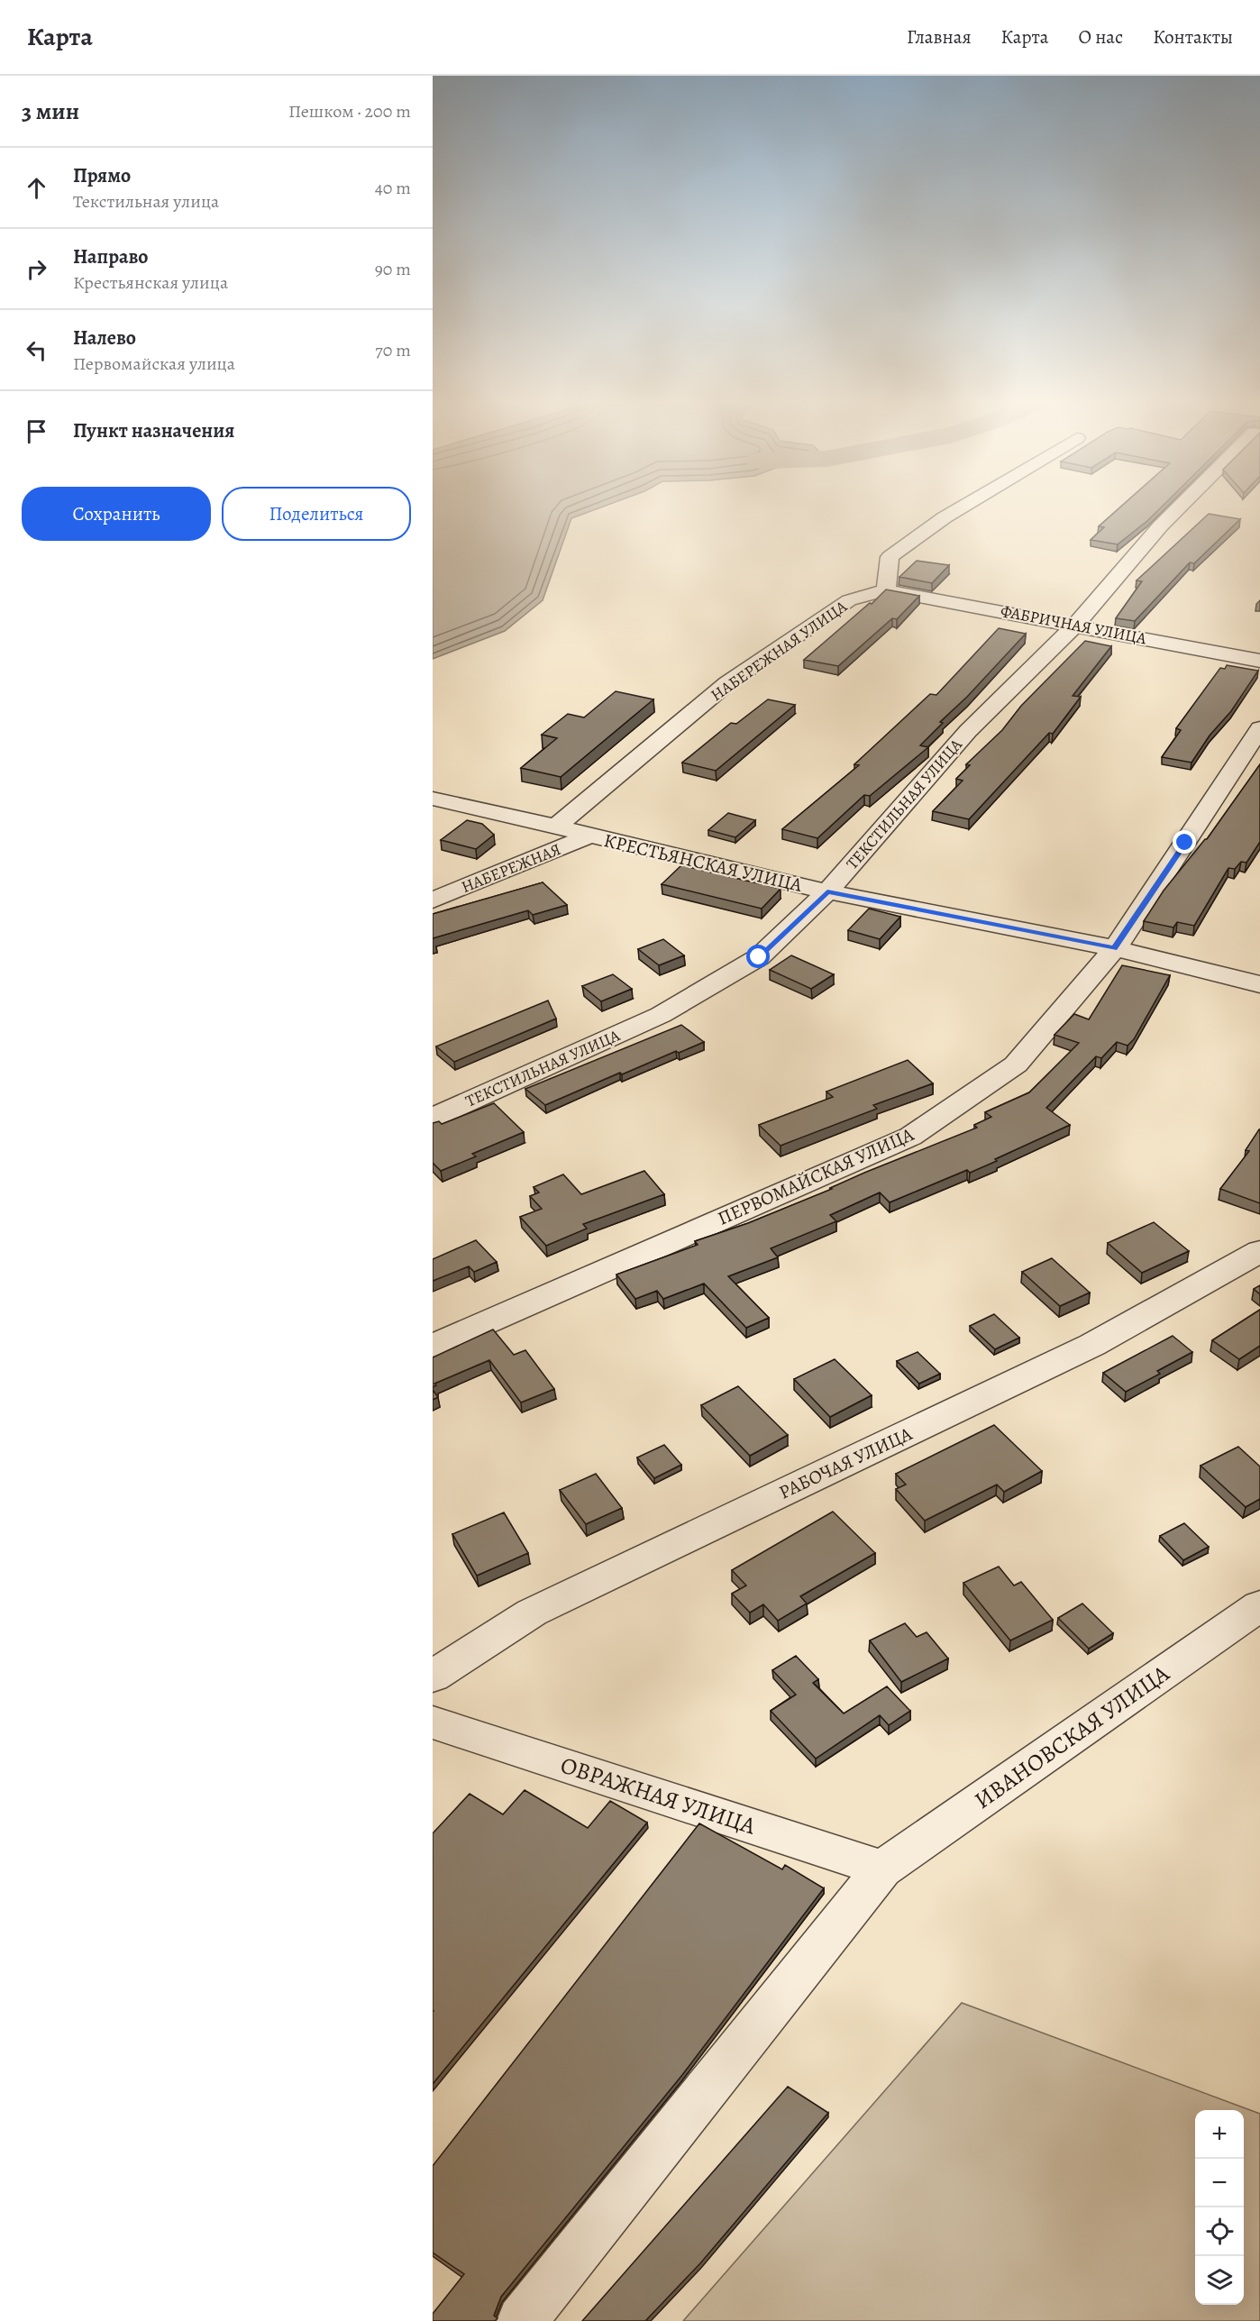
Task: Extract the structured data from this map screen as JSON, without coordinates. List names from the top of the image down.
{
  "streets": {
    "street": [
      "ФАБРИЧНАЯ УЛИЦА",
      "НАБЕРЕЖНАЯ УЛИЦА",
      "ТЕКСТИЛЬНАЯ УЛИЦА",
      "КРЕСТЬЯНСКАЯ УЛИЦА",
      "НАБЕРЕЖНАЯ",
      "ПЕРВОМАЙСКАЯ УЛИЦА",
      "РАБОЧАЯ УЛИЦА",
      "ИВАНОВСКАЯ УЛИЦА",
      "ОВРАЖНАЯ УЛИЦА"
    ]
  },
  "crossings": [
    ["ФАБРИЧНАЯ УЛИЦА", "НАБЕРЕЖНАЯ УЛИЦА"],
    ["ФАБРИЧНАЯ УЛИЦА", "ТЕКСТИЛЬНАЯ УЛИЦА"],
    ["НАБЕРЕЖНАЯ УЛИЦА", "КРЕСТЬЯНСКАЯ УЛИЦА"],
    ["ТЕКСТИЛЬНАЯ УЛИЦА", "КРЕСТЬЯНСКАЯ УЛИЦА"],
    ["КРЕСТЬЯНСКАЯ УЛИЦА", "НАБЕРЕЖНАЯ"],
    ["КРЕСТЬЯНСКАЯ УЛИЦА", "ПЕРВОМАЙСКАЯ УЛИЦА"],
    ["ИВАНОВСКАЯ УЛИЦА", "ОВРАЖНАЯ УЛИЦА"]
  ],
  "page": {
    "header": "Карта",
    "nav": [
      "Главная",
      "Карта",
      "О нас",
      "Контакты"
    ],
    "heading": ["3 мин", "Пешком · 200 m"],
    "list": [
      ["Прямо", "Текстильная улица", "40 m"],
      ["Направо", "Крестьянская улица", "90 m"],
      ["Налево", "Первомайская улица", "70 m"],
      "Пункт назначения"
    ],
    "buttons": ["Сохранить", "Поделиться"],
    "map_buttons": ["+", "−"]
  }
}
